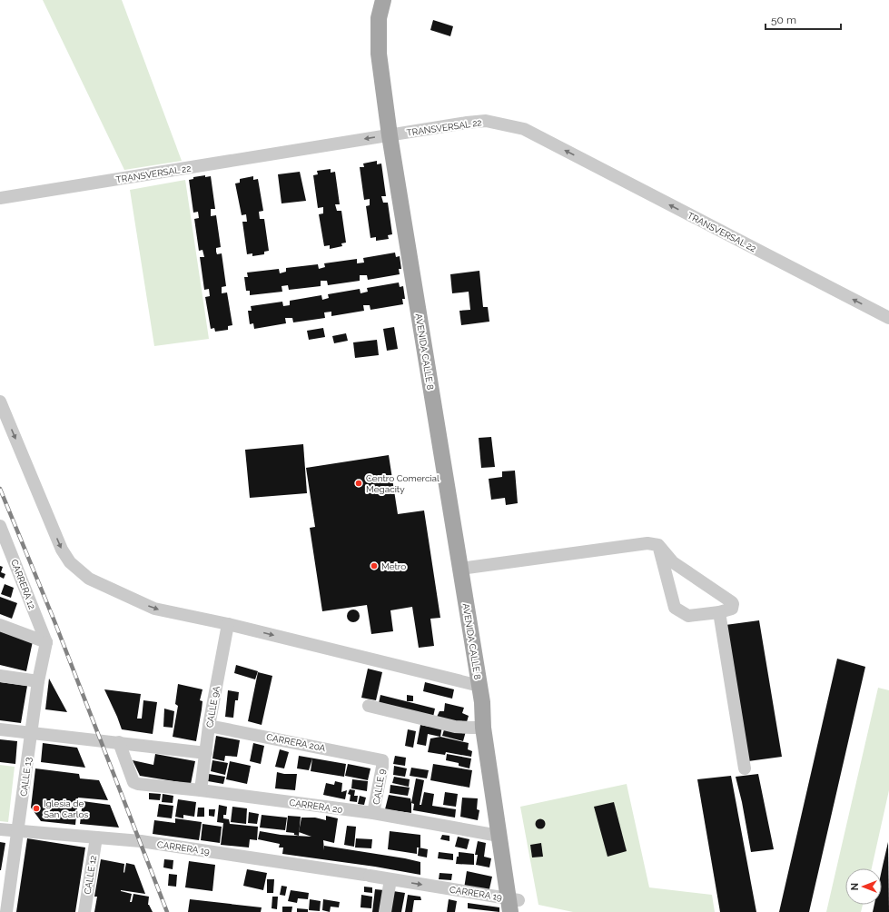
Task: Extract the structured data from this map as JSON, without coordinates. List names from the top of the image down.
{
  "streets": {
    "main road": ["AVENIDA CALLE 8"],
    "street": [
      "TRANSVERSAL 22",
      "CARRERA 12",
      "CALLE 9A",
      "CARRERA 20A",
      "CALLE 13",
      "CALLE 9",
      "CARRERA 20",
      "CARRERA 19",
      "CALLE 12"
    ]
  },
  "crossings": [
    ["TRANSVERSAL 22", "AVENIDA CALLE 8"],
    ["AVENIDA CALLE 8", "CARRERA 20"],
    ["AVENIDA CALLE 8", "CARRERA 19"],
    ["CARRERA 12", "CALLE 13"],
    ["CALLE 9A", "CARRERA 20A"],
    ["CALLE 9A", "CARRERA 20"],
    ["CARRERA 20A", "CALLE 9"],
    ["CALLE 13", "CARRERA 19"],
    ["CALLE 9", "CARRERA 20"],
    ["CARRERA 19", "CALLE 12"]
  ],
  "one_way": ["TRANSVERSAL 22"],
  "places": ["Centro Comercial Megacity", "Metro", "Iglesia de San Carlos"],
  "scale_bar": "50 m",
  "north": "left"
}
